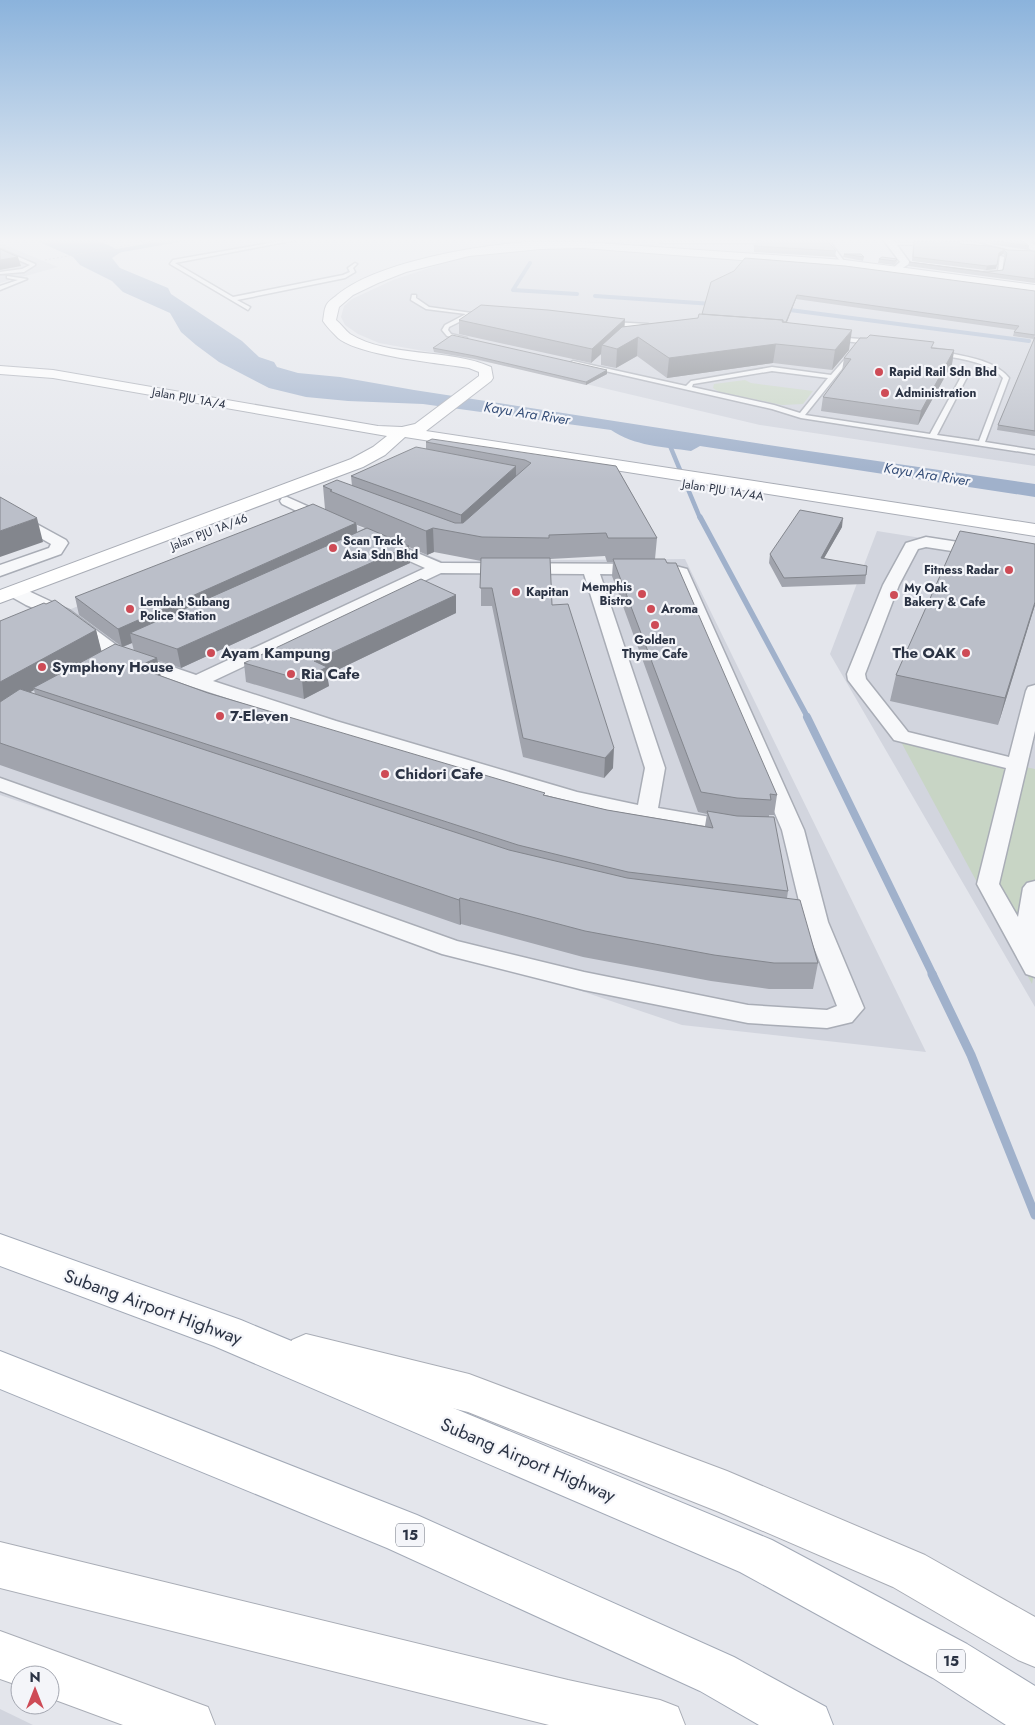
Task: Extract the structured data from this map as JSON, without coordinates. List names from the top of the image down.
{
  "streets": {
    "street": [
      "Jalan PJU 1A/4",
      "Jalan PJU 1A/4A",
      "Jalan PJU 1A/46",
      "Subang Airport Highway",
      "15"
    ]
  },
  "crossings": [
    ["Jalan PJU 1A/4", "Jalan PJU 1A/4A"],
    ["Jalan PJU 1A/4", "Jalan PJU 1A/46"],
    ["Jalan PJU 1A/4A", "Jalan PJU 1A/46"]
  ],
  "water": ["Kayu Ara River"],
  "places": [
    "Rapid Rail Sdn Bhd",
    "Administration",
    "Scan Track Asia Sdn Bhd",
    "Fitness Radar",
    "Kapitan",
    "Memphis Bistro",
    "My Oak Bakery & Cafe",
    "Lembah Subang Police Station",
    "Aroma",
    "Golden Thyme Cafe",
    "Ayam Kampung",
    "The OAK",
    "Symphony House",
    "Ria Cafe",
    "7-Eleven",
    "Chidori Cafe"
  ],
  "north": "top"
}
